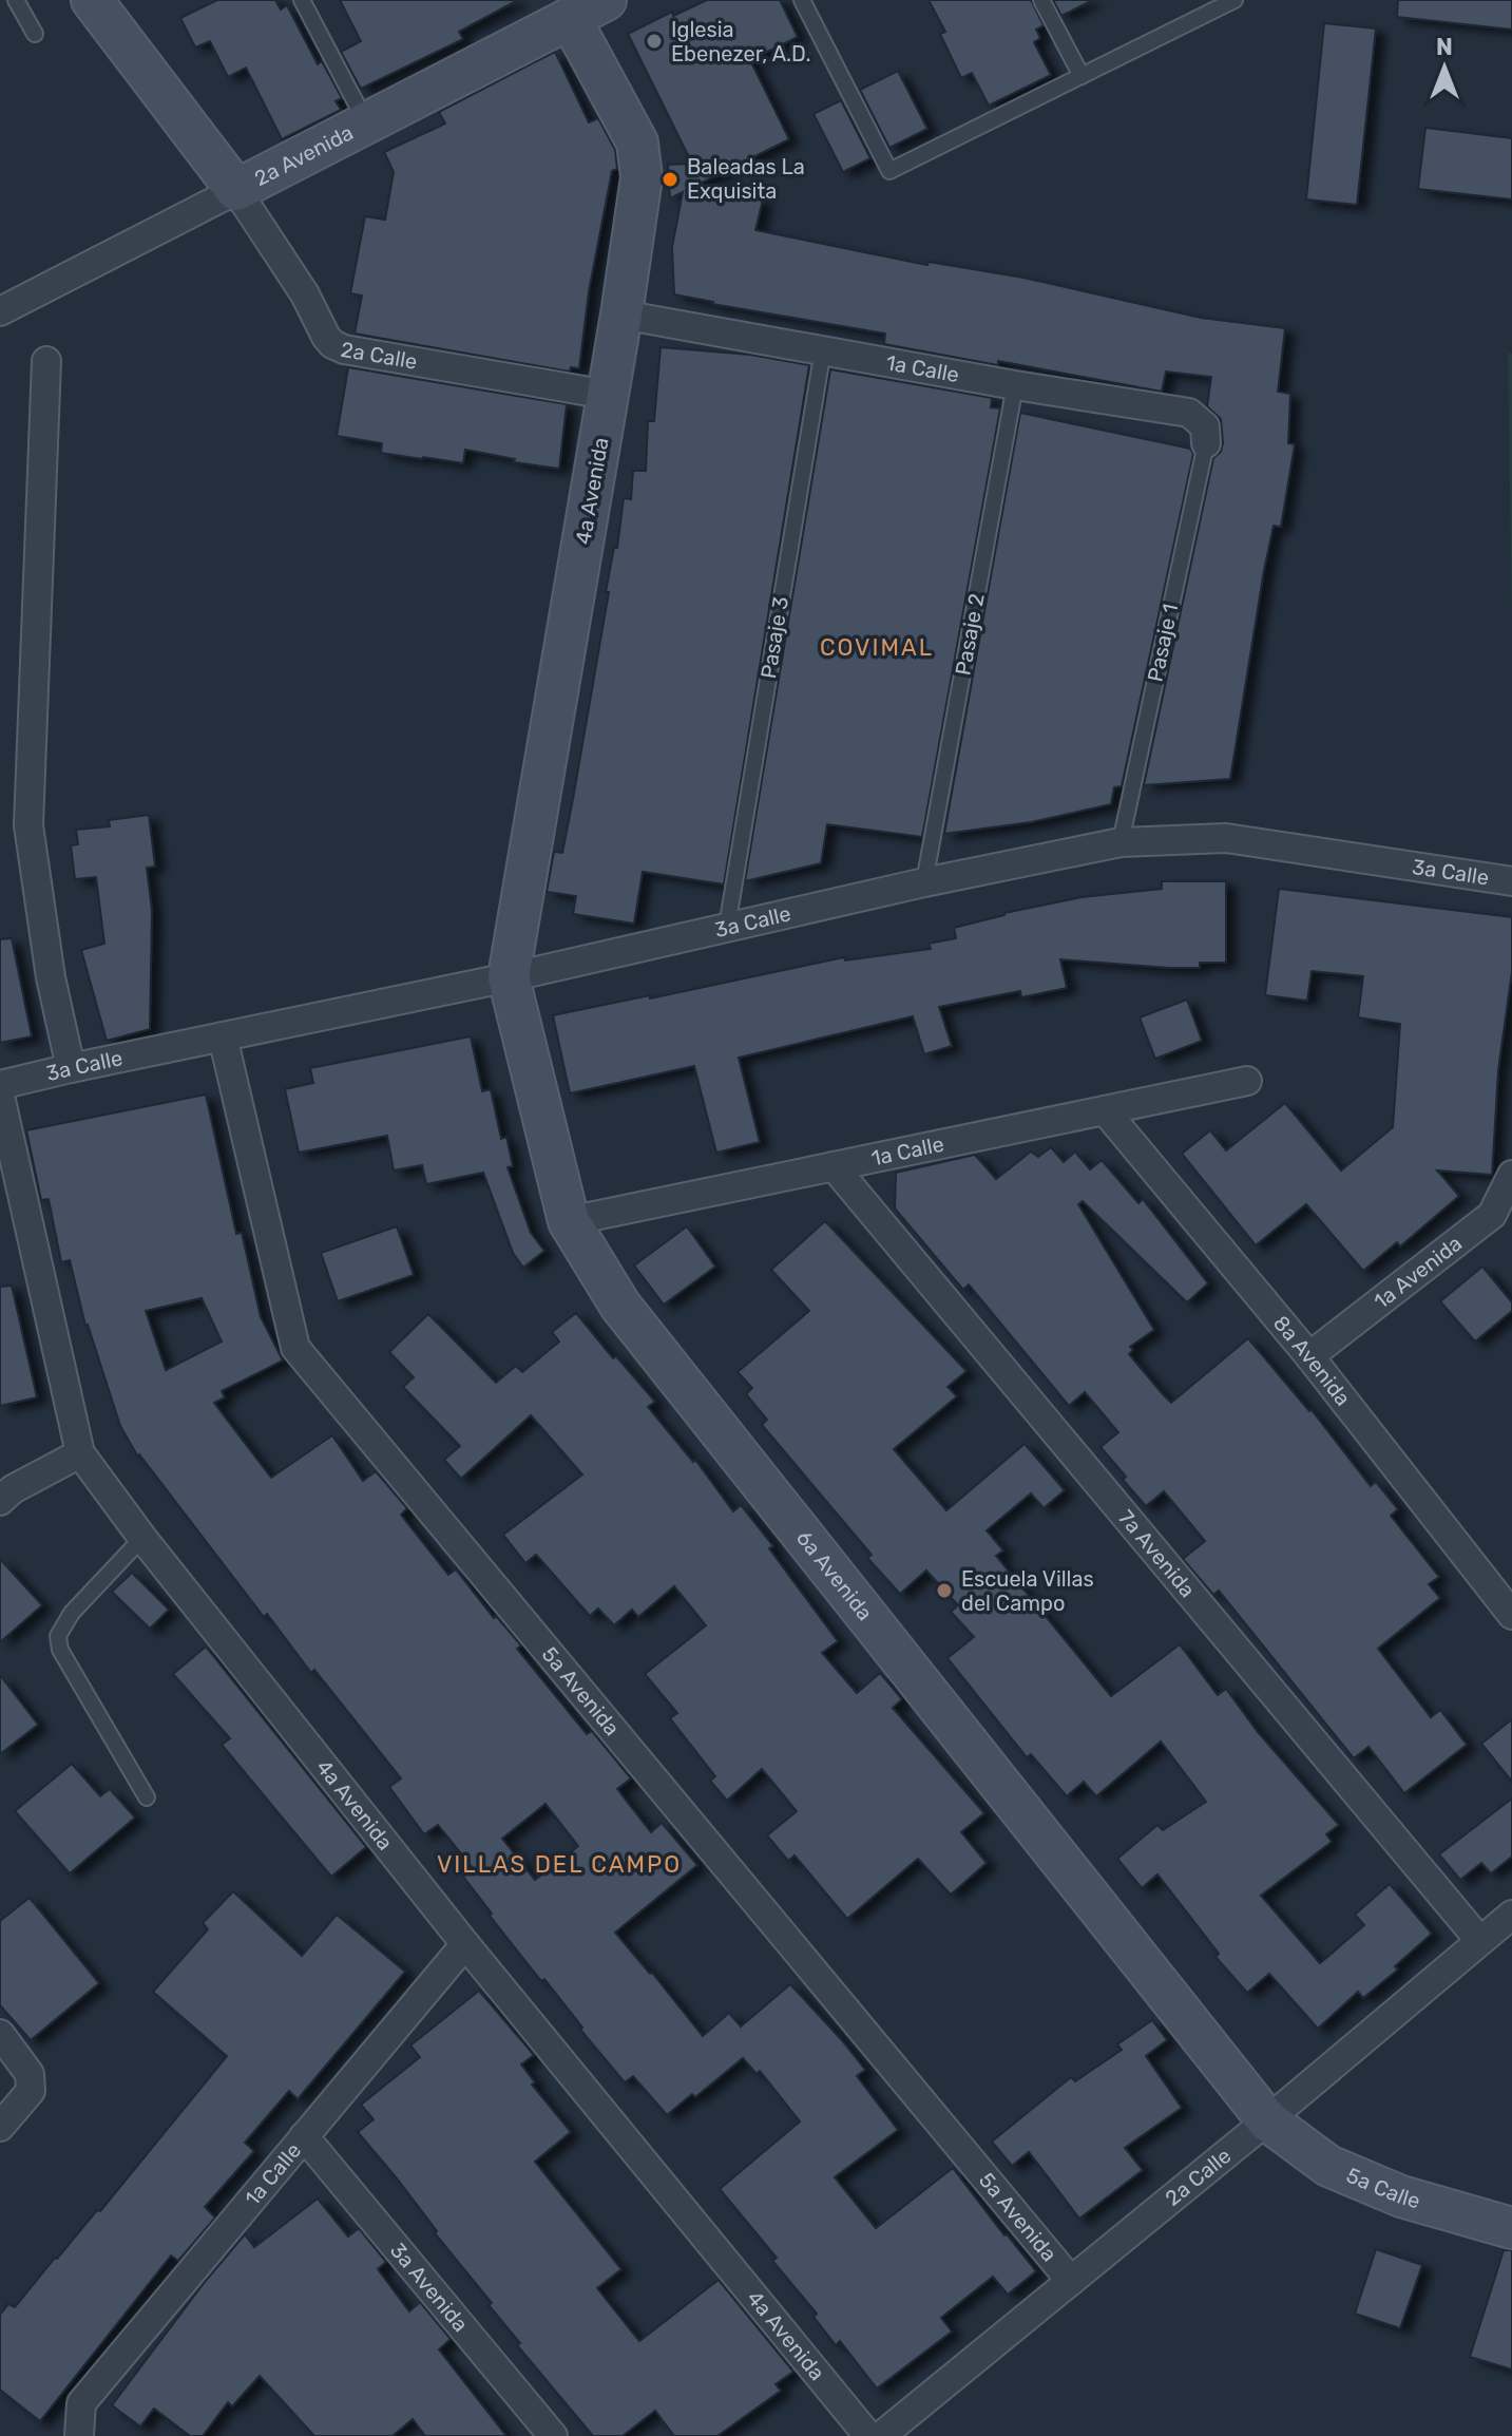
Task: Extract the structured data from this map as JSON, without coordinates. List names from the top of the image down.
{
  "streets": {
    "street": [
      "2a Avenida",
      "2a Calle",
      "1a Calle",
      "4a Avenida",
      "3a Calle",
      "1a Avenida",
      "8a Avenida",
      "7a Avenida",
      "6a Avenida",
      "5a Avenida",
      "5a Calle",
      "3a Avenida"
    ],
    "lane": ["Pasaje 2", "Pasaje 3", "Pasaje 1"]
  },
  "crossings": [
    ["2a Avenida", "2a Calle"],
    ["2a Avenida", "4a Avenida"],
    ["2a Calle", "4a Avenida"],
    ["2a Calle", "7a Avenida"],
    ["2a Calle", "6a Avenida"],
    ["2a Calle", "5a Avenida"],
    ["2a Calle", "5a Calle"],
    ["1a Calle", "4a Avenida"],
    ["1a Calle", "Pasaje 2"],
    ["1a Calle", "Pasaje 3"],
    ["1a Calle", "Pasaje 1"],
    ["1a Calle", "8a Avenida"],
    ["1a Calle", "7a Avenida"],
    ["1a Calle", "6a Avenida"],
    ["1a Calle", "3a Avenida"],
    ["4a Avenida", "3a Calle"],
    ["4a Avenida", "6a Avenida"],
    ["Pasaje 2", "3a Calle"],
    ["Pasaje 3", "3a Calle"],
    ["Pasaje 1", "3a Calle"],
    ["3a Calle", "6a Avenida"],
    ["3a Calle", "5a Avenida"],
    ["1a Avenida", "8a Avenida"],
    ["6a Avenida", "5a Calle"]
  ],
  "districts": ["COVIMAL", "VILLAS DEL CAMPO"],
  "places": ["Iglesia Ebenezer, A.D.", "Baleadas La Exquisita", "Escuela Villas del Campo"],
  "north": "top"
}
